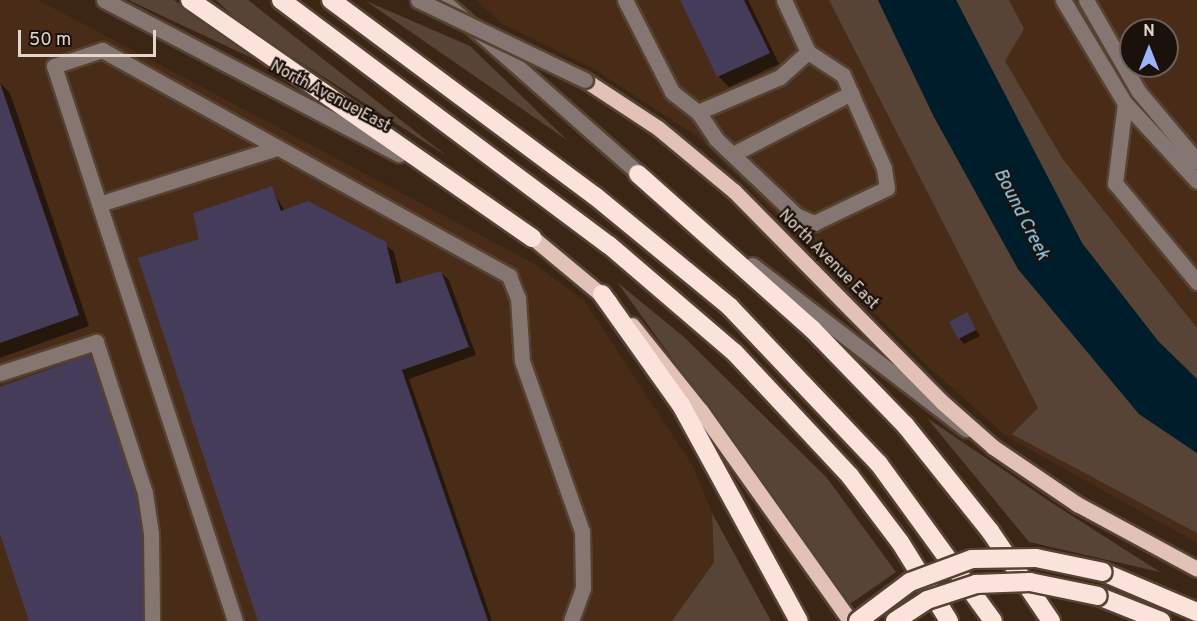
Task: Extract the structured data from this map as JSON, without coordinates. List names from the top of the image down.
{
  "streets": {
    "main road": ["North Avenue East"]
  },
  "water": ["Bound Creek"],
  "scale_bar": "50 m",
  "north": "top"
}
